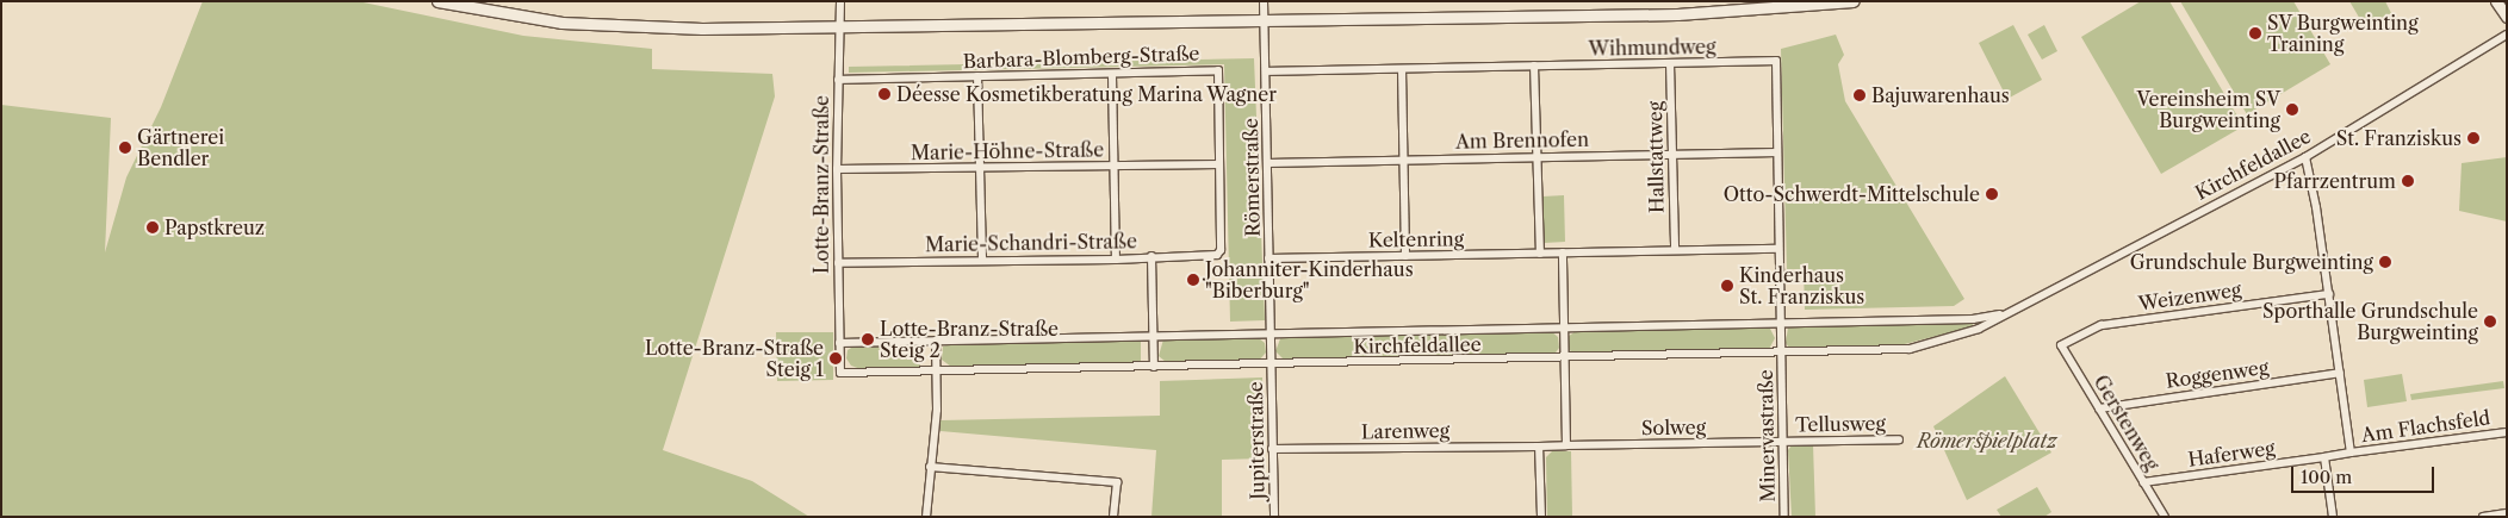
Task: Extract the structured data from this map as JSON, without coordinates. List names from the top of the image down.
{
  "streets": {
    "street": [
      "Wihmundweg",
      "Barbara-Blomberg-Straße",
      "Am Brennofen",
      "Marie-Höhne-Straße",
      "Hallstattweg",
      "Kirchfeldallee",
      "Römerstraße",
      "Lotte-Branz-Straße",
      "Keltenring",
      "Marie-Schandri-Straße",
      "Weizenweg",
      "Roggenweg",
      "Gerstenweg",
      "Tellusweg",
      "Am Flachsfeld",
      "Solweg",
      "Larenweg",
      "Minervastraße",
      "Jupiterstraße",
      "Haferweg"
    ]
  },
  "crossings": [
    ["Wihmundweg", "Am Brennofen"],
    ["Wihmundweg", "Hallstattweg"],
    ["Wihmundweg", "Kirchfeldallee"],
    ["Wihmundweg", "Römerstraße"],
    ["Wihmundweg", "Keltenring"],
    ["Barbara-Blomberg-Straße", "Marie-Höhne-Straße"],
    ["Barbara-Blomberg-Straße", "Lotte-Branz-Straße"],
    ["Barbara-Blomberg-Straße", "Marie-Schandri-Straße"],
    ["Am Brennofen", "Hallstattweg"],
    ["Am Brennofen", "Römerstraße"],
    ["Marie-Höhne-Straße", "Lotte-Branz-Straße"],
    ["Hallstattweg", "Keltenring"],
    ["Kirchfeldallee", "Römerstraße"],
    ["Kirchfeldallee", "Lotte-Branz-Straße"],
    ["Kirchfeldallee", "Minervastraße"],
    ["Kirchfeldallee", "Jupiterstraße"],
    ["Römerstraße", "Keltenring"],
    ["Lotte-Branz-Straße", "Marie-Schandri-Straße"],
    ["Weizenweg", "Gerstenweg"],
    ["Roggenweg", "Gerstenweg"],
    ["Gerstenweg", "Haferweg"],
    ["Tellusweg", "Solweg"],
    ["Tellusweg", "Minervastraße"],
    ["Am Flachsfeld", "Haferweg"],
    ["Solweg", "Larenweg"],
    ["Solweg", "Minervastraße"],
    ["Larenweg", "Jupiterstraße"]
  ],
  "parks": ["Römerspielplatz"],
  "places": [
    "SV Burgweinting Training",
    "Déesse Kosmetikberatung Marina Wagner",
    "Bajuwarenhaus",
    "Vereinsheim SV Burgweinting",
    "St. Franziskus",
    "Gärtnerei Bendler",
    "Pfarrzentrum",
    "Otto-Schwerdt-Mittelschule",
    "Papstkreuz",
    "Grundschule Burgweinting",
    "Johanniter-Kinderhaus \"Biberburg\"",
    "Kinderhaus St. Franziskus",
    "Sporthalle Grundschule Burgweinting",
    "Lotte-Branz-Straße Steig 2",
    "Lotte-Branz-Straße Steig 1"
  ],
  "scale_bar": "100 m"
}
